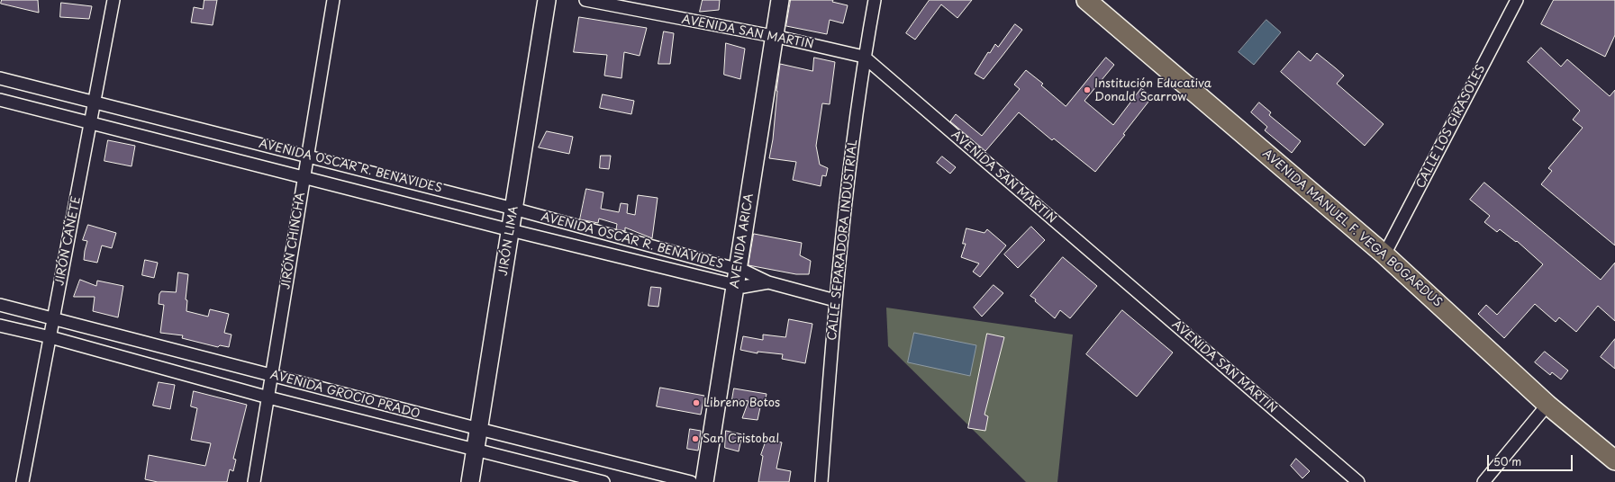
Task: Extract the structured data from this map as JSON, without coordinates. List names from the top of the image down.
{
  "streets": {
    "main road": ["AVENIDA MANUEL F. VEGA BOGARDUS"],
    "street": [
      "AVENIDA SAN MARTIN",
      "CALLE LOS GIRASOLES",
      "AVENIDA OSCAR R. BENAVIDES",
      "CALLE SEPARADORA INDUSTRIAL",
      "JIRÓN CAÑETE",
      "JIRÓN CHINCHA",
      "JIRÓN LIMA",
      "AVENIDA ARICA",
      "AVENIDA GROCIO PRADO"
    ]
  },
  "crossings": [
    ["AVENIDA SAN MARTIN", "CALLE SEPARADORA INDUSTRIAL"],
    ["AVENIDA SAN MARTIN", "AVENIDA ARICA"],
    ["CALLE LOS GIRASOLES", "AVENIDA MANUEL F. VEGA BOGARDUS"],
    ["AVENIDA OSCAR R. BENAVIDES", "CALLE SEPARADORA INDUSTRIAL"],
    ["AVENIDA OSCAR R. BENAVIDES", "JIRÓN CAÑETE"],
    ["AVENIDA OSCAR R. BENAVIDES", "JIRÓN CHINCHA"],
    ["AVENIDA OSCAR R. BENAVIDES", "JIRÓN LIMA"],
    ["AVENIDA OSCAR R. BENAVIDES", "AVENIDA ARICA"],
    ["JIRÓN CAÑETE", "AVENIDA GROCIO PRADO"],
    ["JIRÓN CHINCHA", "AVENIDA GROCIO PRADO"],
    ["JIRÓN LIMA", "AVENIDA GROCIO PRADO"]
  ],
  "places": ["Institución Educativa Donald Scarrow", "Libreno Botos", "San Cristobal"],
  "scale_bar": "50 m"
}
